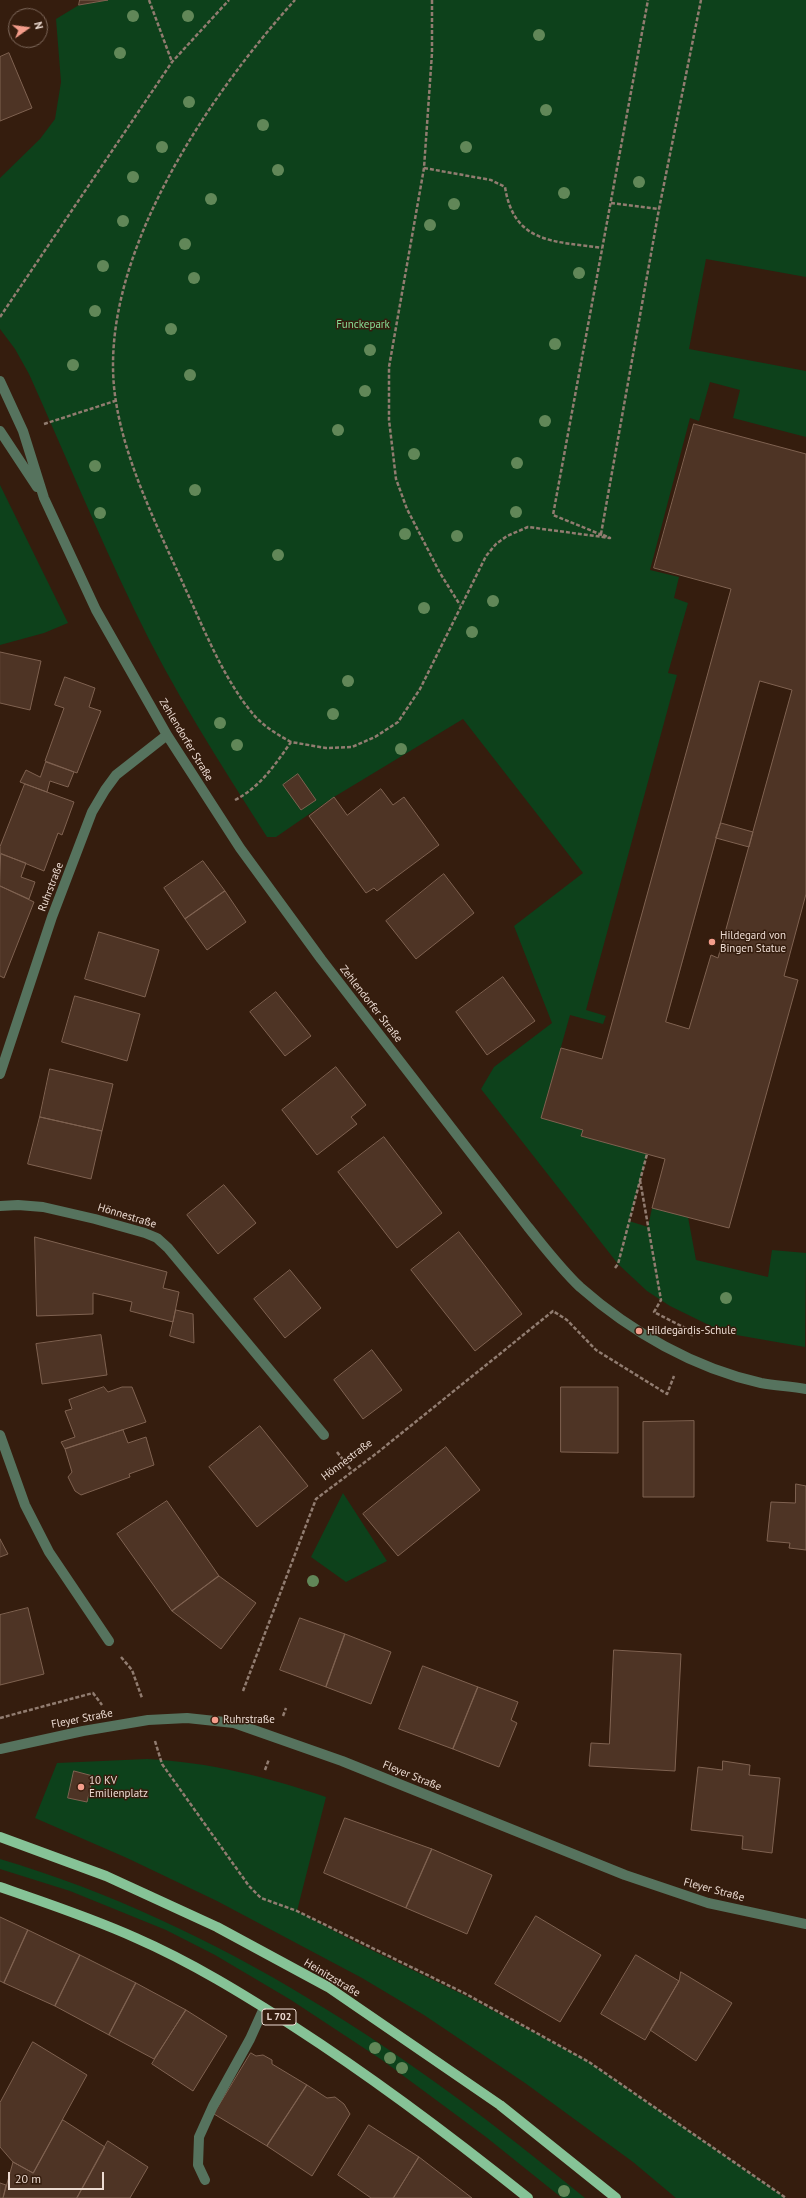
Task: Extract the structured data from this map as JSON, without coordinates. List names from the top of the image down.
{
  "streets": {
    "main road": ["Heinitzstraße", "L 702"],
    "street": [
      "Zehlendorfer Straße",
      "Ruhrstraße",
      "Hönnestraße",
      "Fleyer Straße"
    ]
  },
  "crossings": [
    ["Zehlendorfer Straße", "Ruhrstraße"],
    ["Zehlendorfer Straße", "Hönnestraße"]
  ],
  "parks": ["Funckepark"],
  "places": [
    "Hildegard von Bingen Statue",
    "Hildegardis-Schule",
    "Ruhrstraße",
    "10 KV Emilienplatz"
  ],
  "scale_bar": "20 m",
  "north": "right"
}
